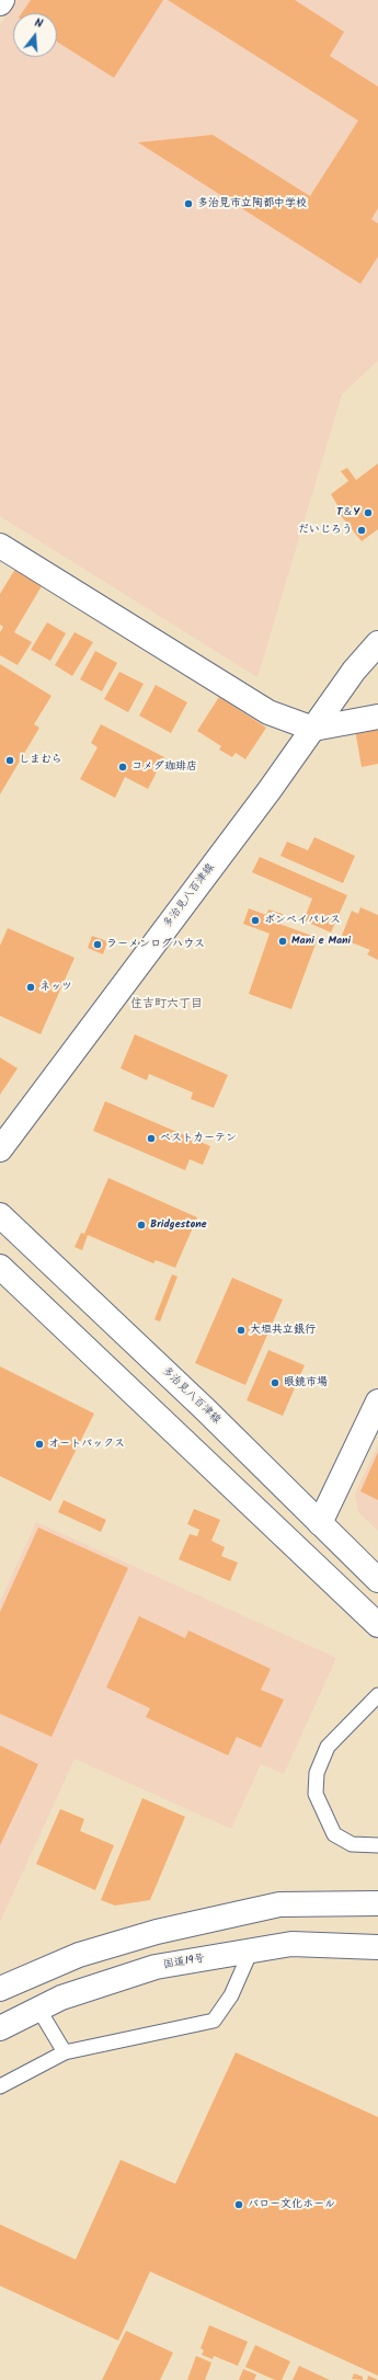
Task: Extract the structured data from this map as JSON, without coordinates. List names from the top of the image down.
{
  "streets": {
    "main road": ["多治見八百津線", "国道19号"]
  },
  "districts": ["住吉町六丁目"],
  "places": [
    "多治見市立陶都中学校",
    "T＆Y",
    "だいじろう",
    "しまむら",
    "コメダ珈琲店",
    "ボンベイパレス",
    "Mani e Mani",
    "ラーメンログハウス",
    "ネッツ",
    "ベストカーテン",
    "Bridgestone",
    "大垣共立銀行",
    "眼鏡市場",
    "オートバックス",
    "バロー文化ホール"
  ],
  "north": "top"
}
